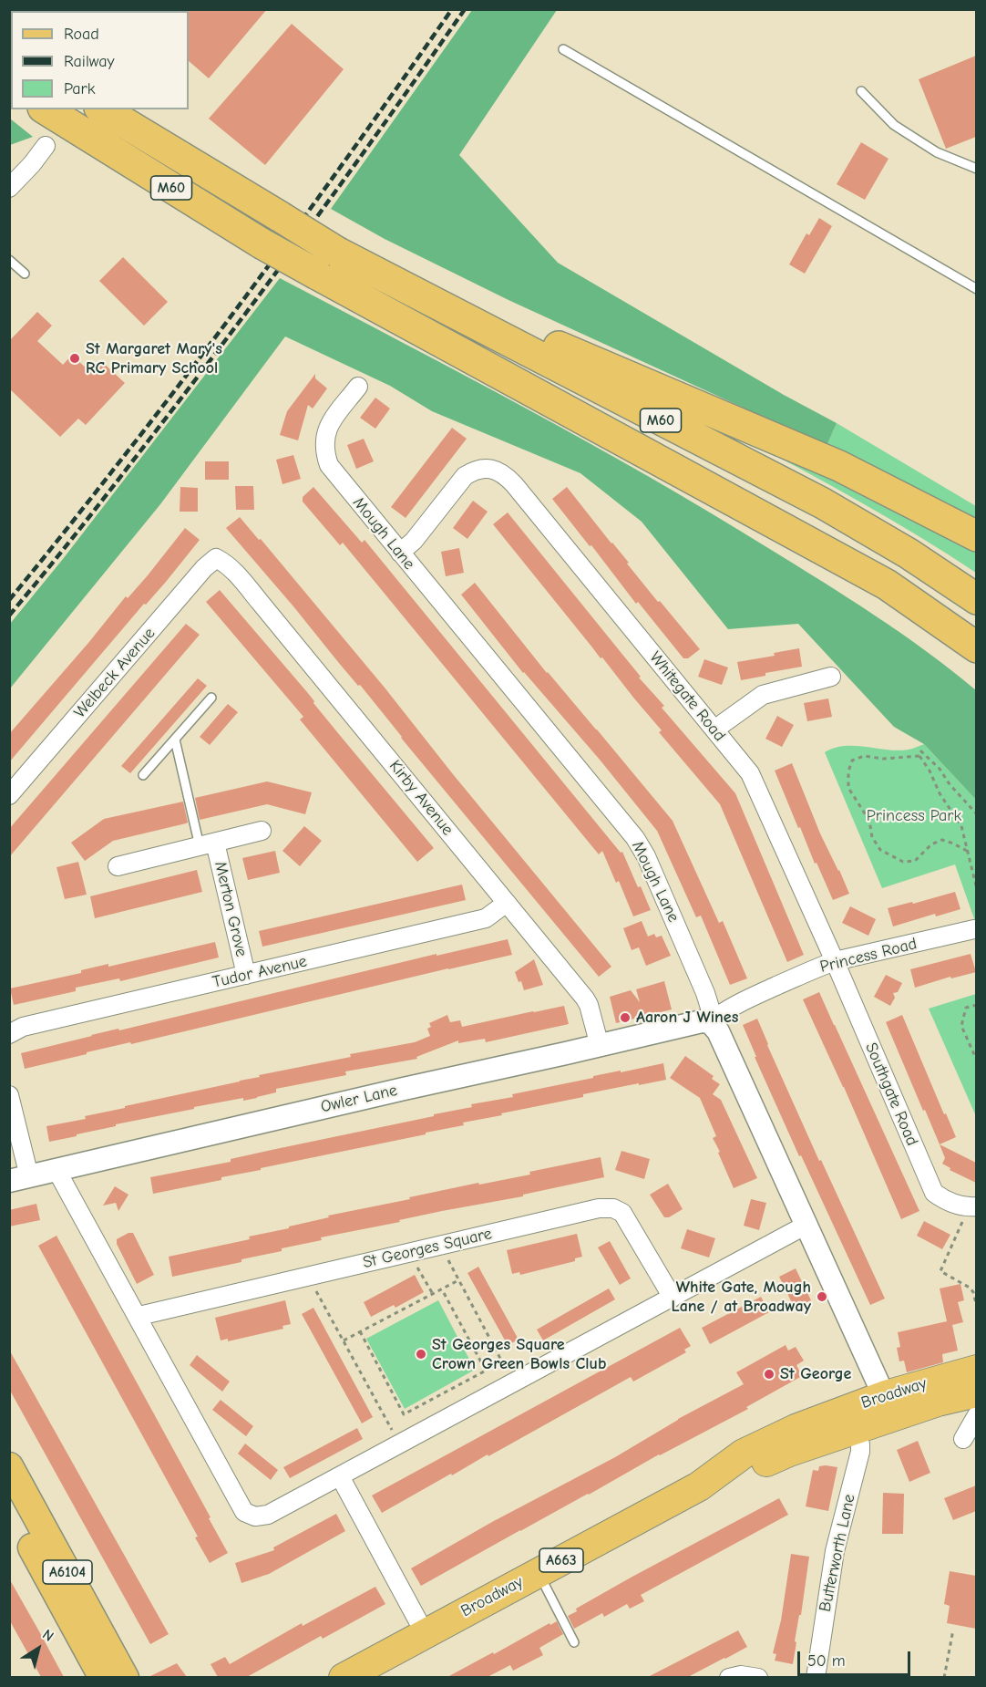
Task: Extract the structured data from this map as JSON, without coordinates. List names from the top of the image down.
{
  "streets": {
    "highway": ["M60", "Broadway", "A663"],
    "main road": ["A6104"],
    "street": [
      "Mough Lane",
      "Welbeck Avenue",
      "Whitegate Road",
      "Kirby Avenue",
      "Merton Grove",
      "Princess Road",
      "Tudor Avenue",
      "Southgate Road",
      "Owler Lane",
      "St Georges Square",
      "Butterworth Lane"
    ]
  },
  "crossings": [
    ["Mough Lane", "Whitegate Road"],
    ["Mough Lane", "Princess Road"],
    ["Mough Lane", "Owler Lane"],
    ["Mough Lane", "Broadway"],
    ["Welbeck Avenue", "Kirby Avenue"],
    ["Whitegate Road", "Princess Road"],
    ["Whitegate Road", "Southgate Road"],
    ["Kirby Avenue", "Tudor Avenue"],
    ["Kirby Avenue", "Owler Lane"],
    ["Merton Grove", "Tudor Avenue"],
    ["Princess Road", "Southgate Road"],
    ["Princess Road", "Owler Lane"],
    ["Broadway", "Butterworth Lane"]
  ],
  "parks": ["Princess Park"],
  "places": [
    "St Margaret Mary's RC Primary School",
    "Aaron J Wines",
    "White Gate, Mough Lane / at Broadway",
    "St Georges Square Crown Green Bowls Club",
    "St George"
  ],
  "legend": ["Road", "Railway", "Park"],
  "scale_bar": "50 m",
  "north": "top right"
}
